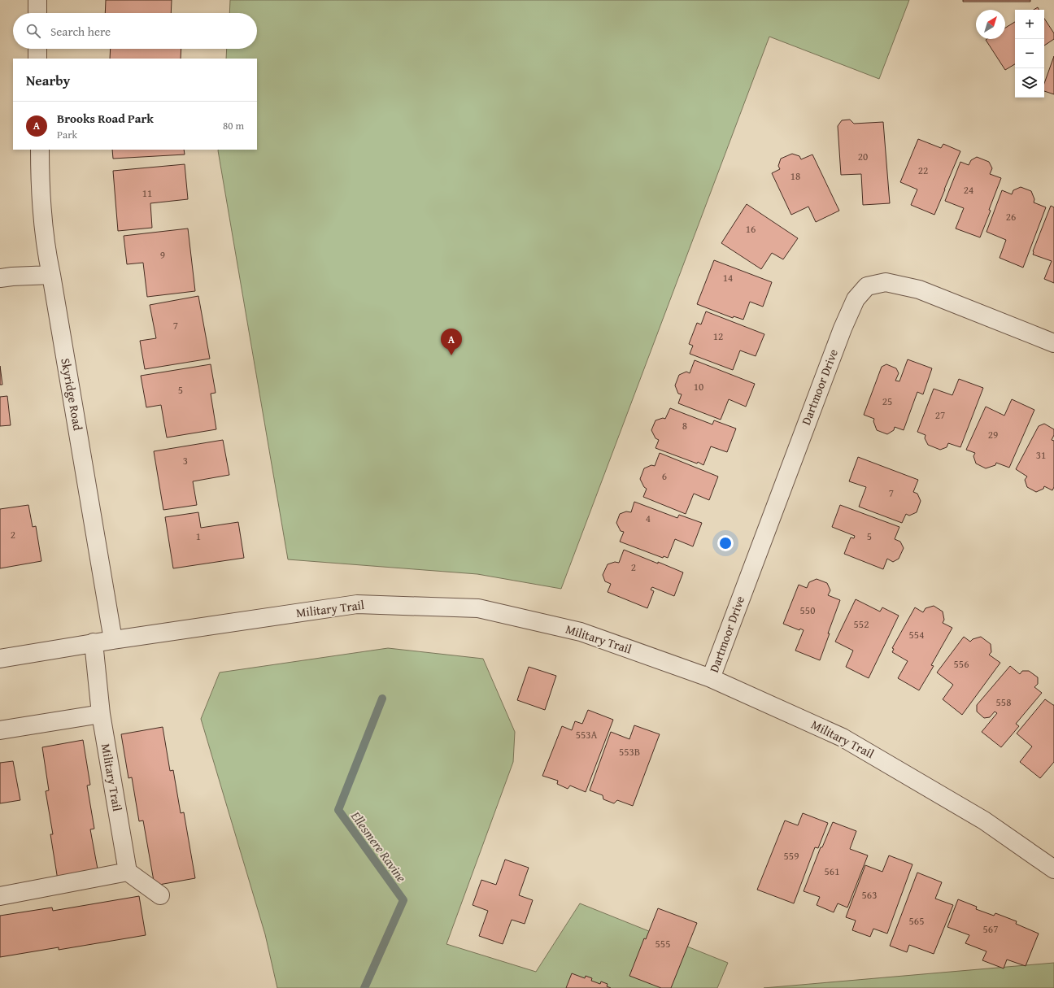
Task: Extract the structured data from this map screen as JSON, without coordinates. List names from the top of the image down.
{
  "streets": {
    "street": ["Dartmoor Drive", "Skyridge Road", "Military Trail"]
  },
  "crossings": [
    ["Dartmoor Drive", "Military Trail"],
    ["Skyridge Road", "Military Trail"]
  ],
  "water": ["Ellesmere Ravine"],
  "house_numbers": [
    "20",
    "22",
    "18",
    "24",
    "11",
    "26",
    "16",
    "9",
    "14",
    "7",
    "12",
    "10",
    "5",
    "25",
    "27",
    "8",
    "29",
    "31",
    "3",
    "6",
    "7",
    "4",
    "2",
    "1",
    "5",
    "2",
    "550",
    "552",
    "554",
    "556",
    "558",
    "553A",
    "553B",
    "559",
    "561",
    "563",
    "565",
    "567",
    "555"
  ],
  "north": "top right",
  "page": {
    "map_buttons": ["+", "−"],
    "search": "Search here",
    "heading": "Nearby",
    "list": [
      {
        "mark": "A",
        "name": "Brooks Road Park",
        "note": "Park",
        "value": "80 m"
      }
    ],
    "pins": "A"
  }
}
